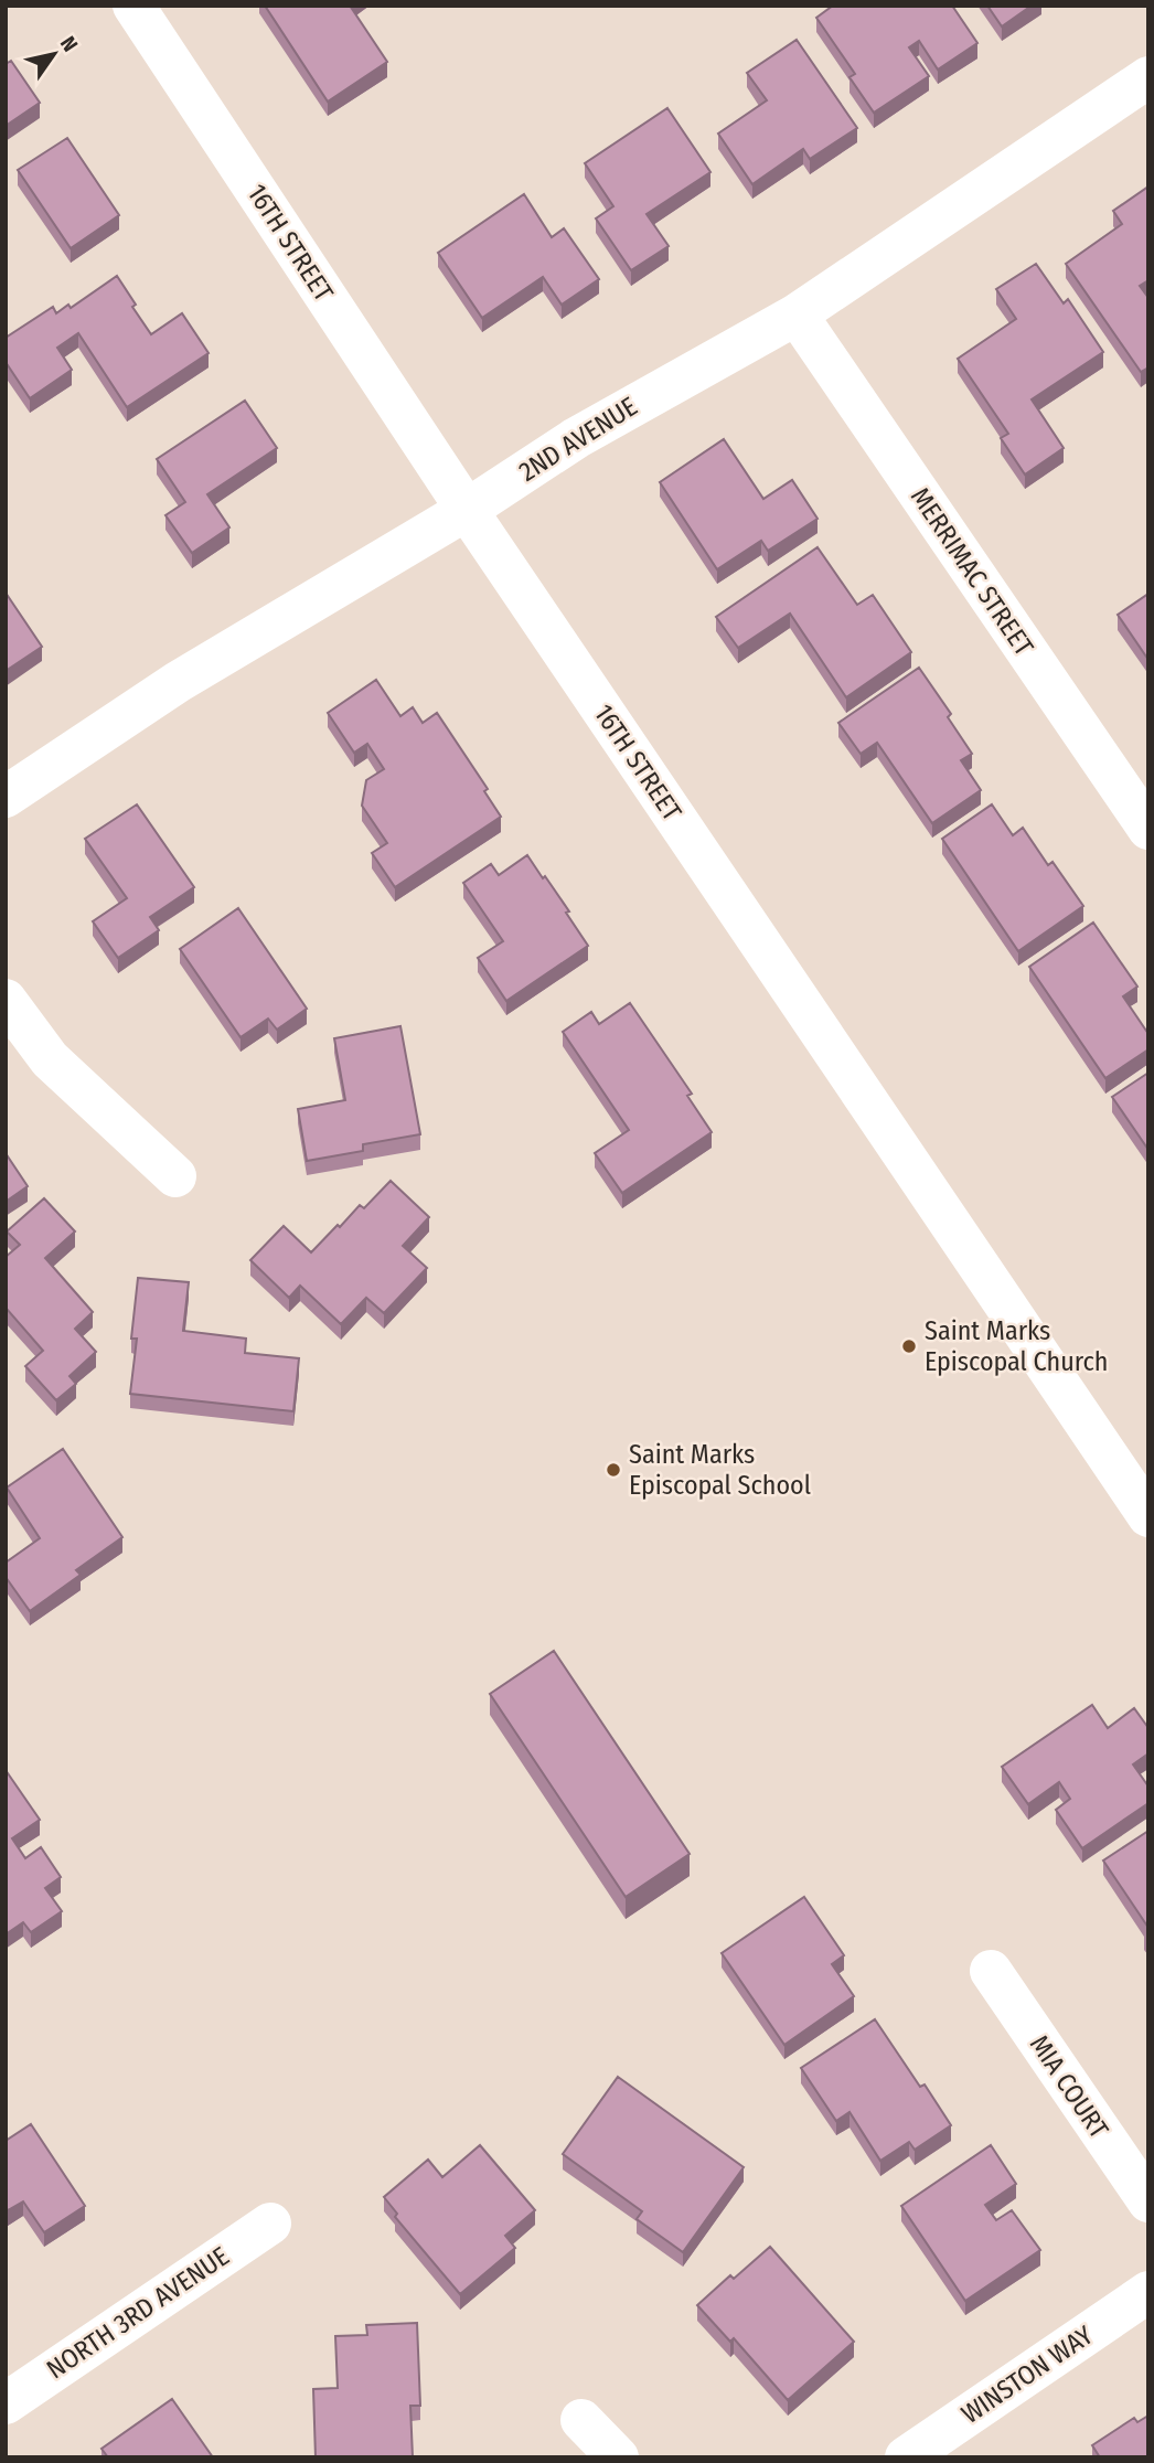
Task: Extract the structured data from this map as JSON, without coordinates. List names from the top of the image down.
{
  "streets": {
    "street": [
      "16TH STREET",
      "2ND AVENUE",
      "MERRIMAC STREET",
      "MIA COURT",
      "NORTH 3RD AVENUE",
      "WINSTON WAY"
    ]
  },
  "crossings": [
    ["16TH STREET", "2ND AVENUE"],
    ["2ND AVENUE", "MERRIMAC STREET"]
  ],
  "places": ["Saint Marks Episcopal Church", "Saint Marks Episcopal School"],
  "north": "top right"
}
